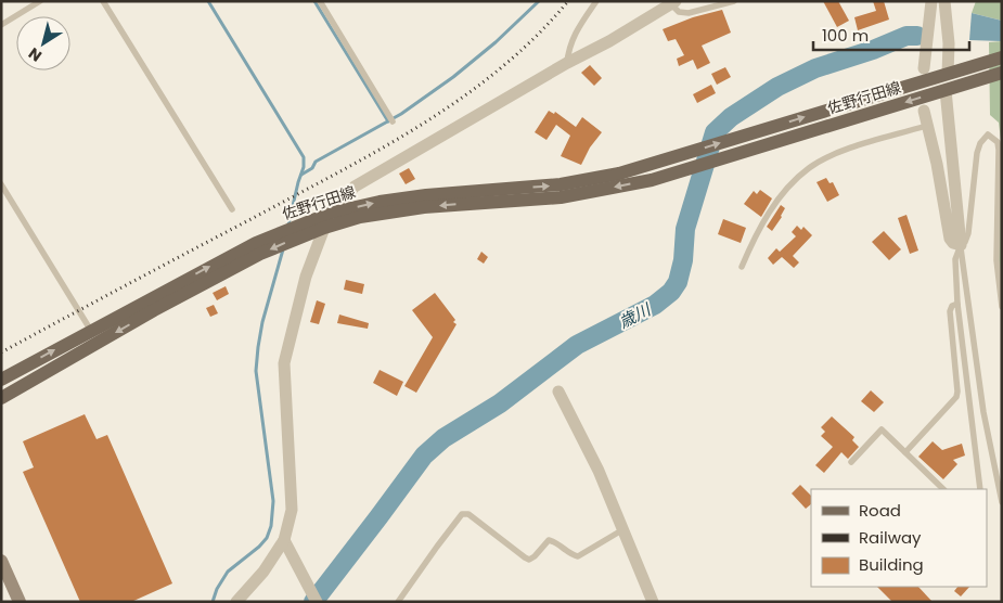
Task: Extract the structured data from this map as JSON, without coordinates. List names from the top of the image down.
{
  "streets": {
    "main road": ["佐野行田線"]
  },
  "water": ["歳川"],
  "legend": ["Road", "Railway", "Building"],
  "scale_bar": "100 m",
  "north": "bottom left"
}
